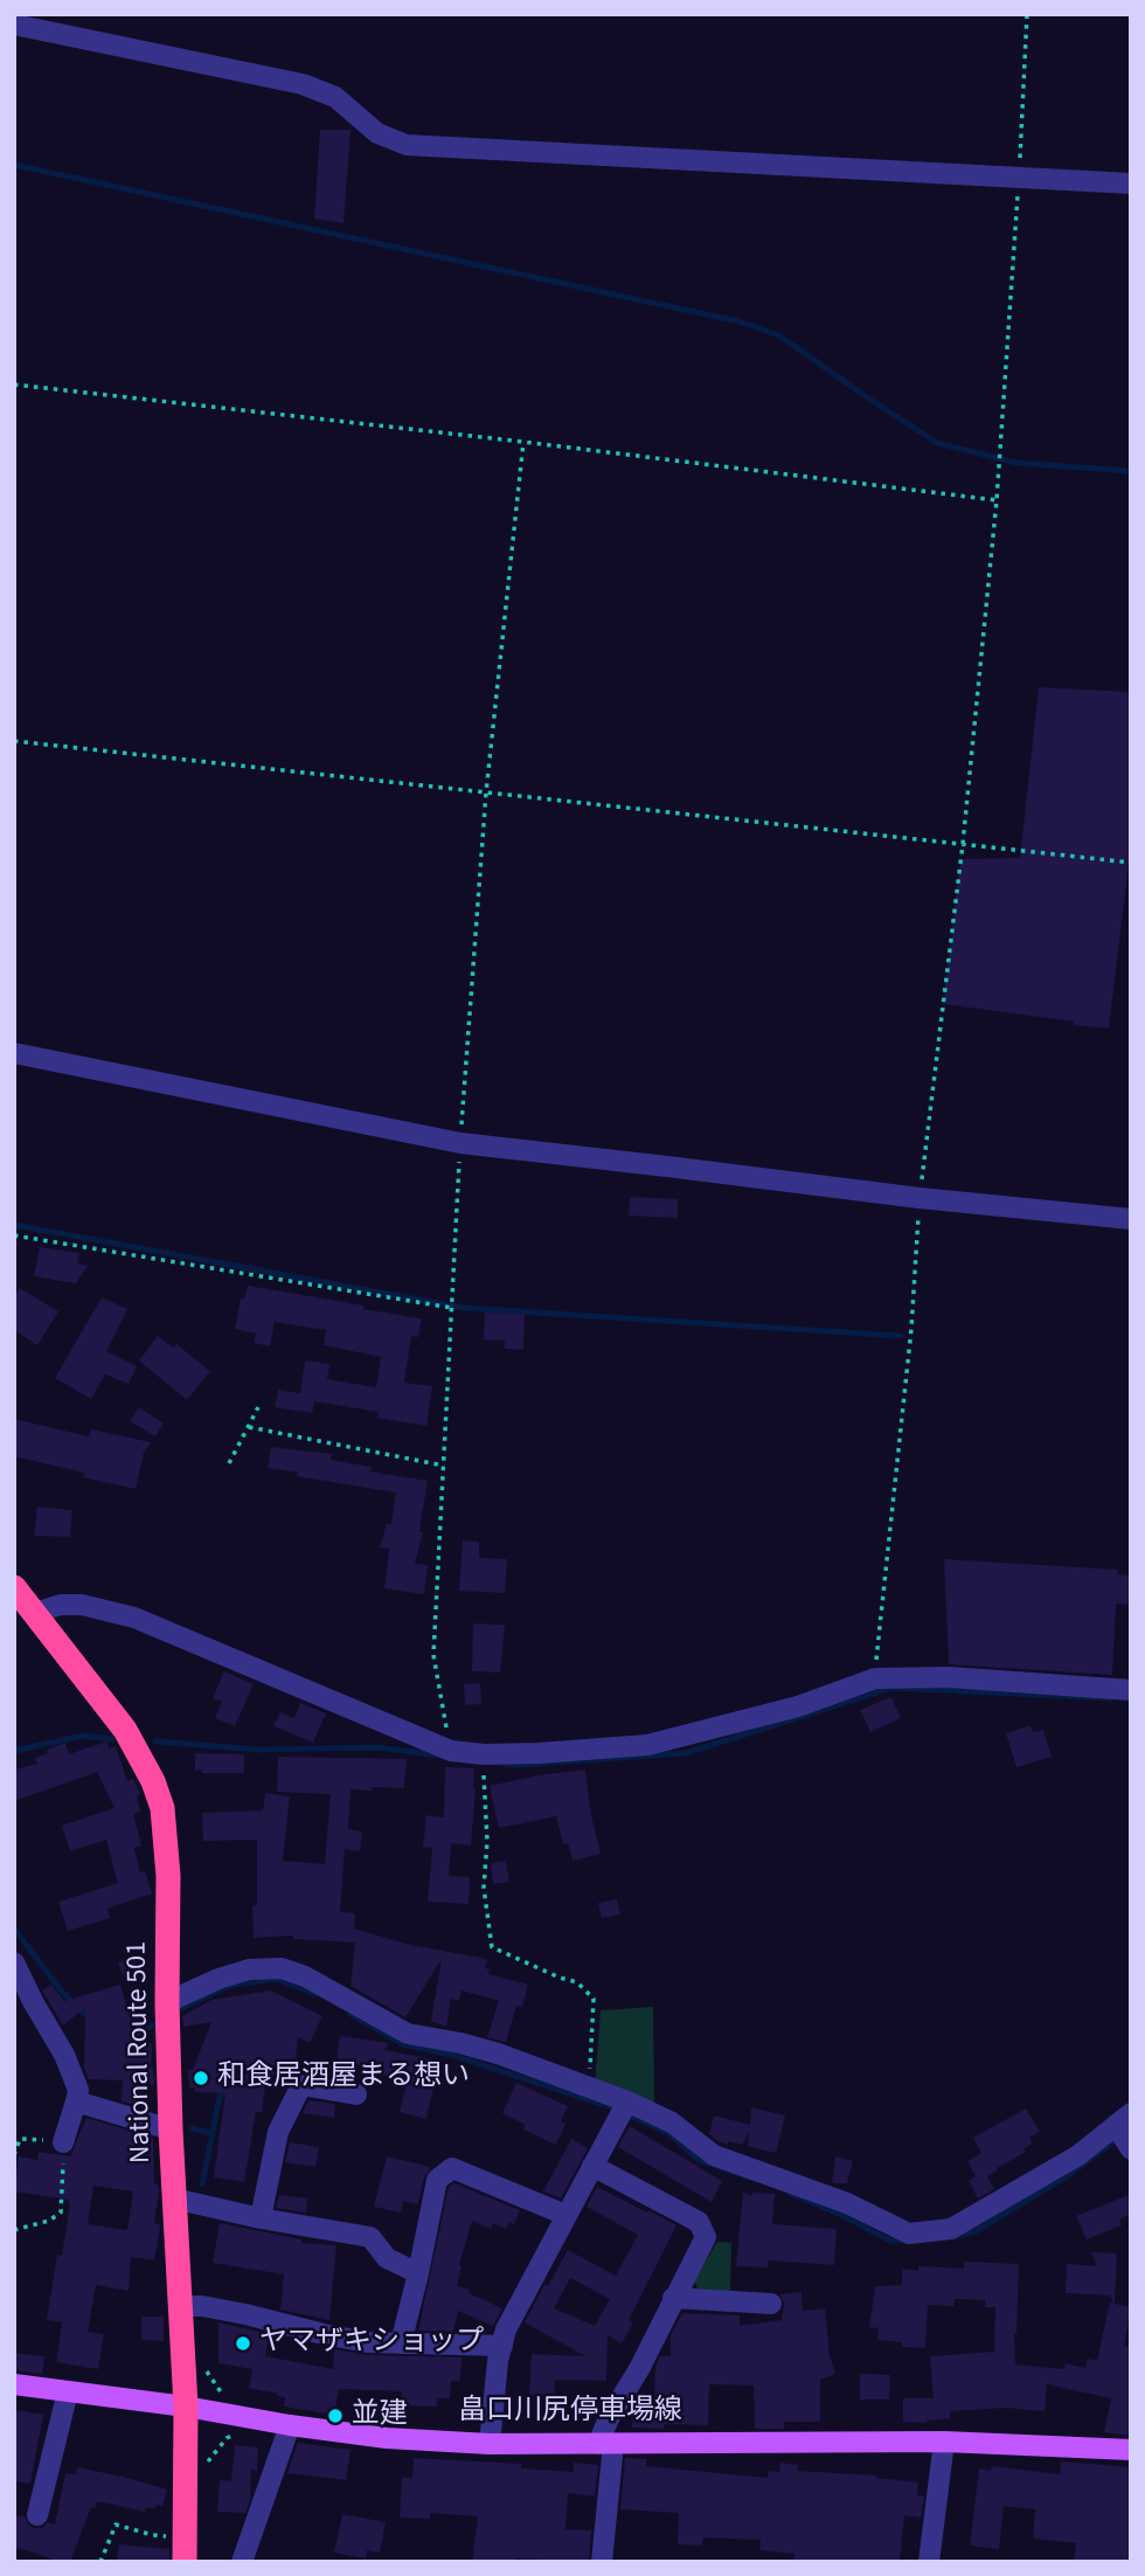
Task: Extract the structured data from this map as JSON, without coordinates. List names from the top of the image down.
{
  "streets": {
    "highway": ["National Route 501"],
    "main road": ["畠口川尻停車場線"]
  },
  "crossings": [
    ["National Route 501", "畠口川尻停車場線"]
  ],
  "places": ["和食居酒屋まる想い", "ヤマザキショップ", "並建"]
}
